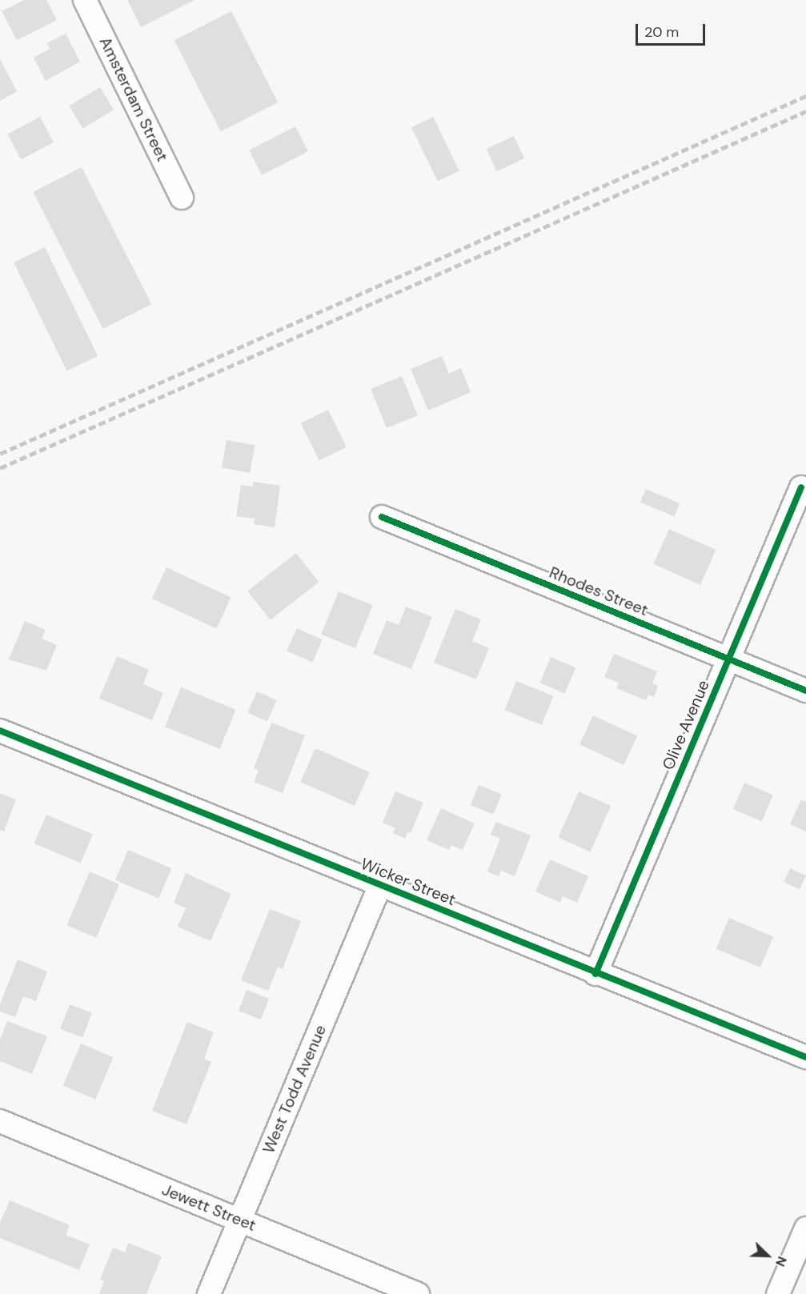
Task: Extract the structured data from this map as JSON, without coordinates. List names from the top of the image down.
{
  "streets": {
    "street": [
      "Amsterdam Street",
      "Rhodes Street",
      "Olive Avenue",
      "Wicker Street",
      "West Todd Avenue",
      "Jewett Street"
    ]
  },
  "crossings": [
    ["Rhodes Street", "Olive Avenue"],
    ["Olive Avenue", "Wicker Street"],
    ["Wicker Street", "West Todd Avenue"],
    ["West Todd Avenue", "Jewett Street"]
  ],
  "scale_bar": "20 m",
  "north": "bottom right"
}
